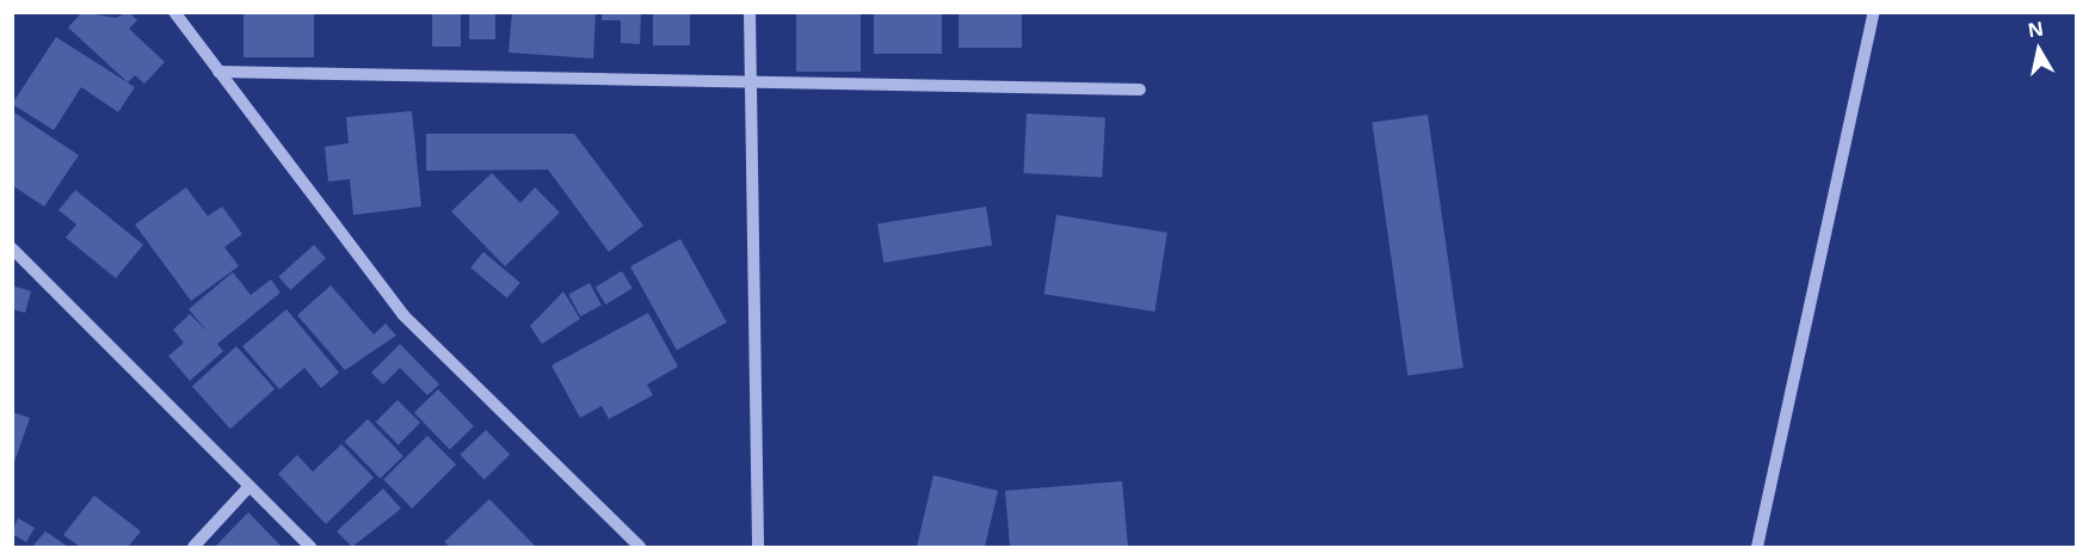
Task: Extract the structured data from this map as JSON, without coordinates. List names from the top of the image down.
{
  "north": "top"
}
